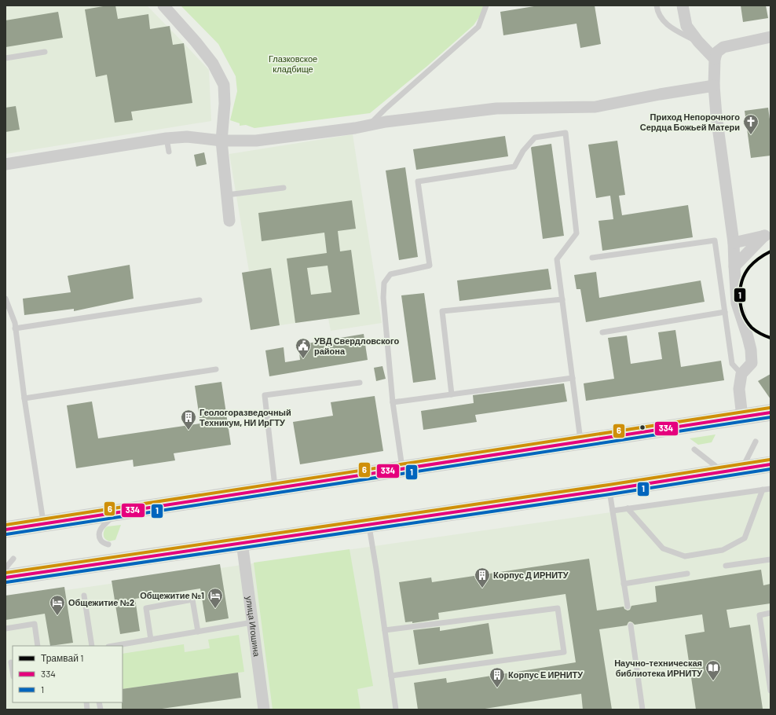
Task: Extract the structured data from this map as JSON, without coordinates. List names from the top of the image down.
{
  "streets": {
    "street": ["улица Игошина"]
  },
  "parks": ["Глазковское кладбище"],
  "places": {
    "church": ["Приход Непорочного Сердца Божьей Матери"],
    "public building": ["УВД Свердловского района"],
    "building": ["Геологоразведочный Техникум, НИ ИрГТУ", "Корпус Д ИРНИТУ", "Корпус Е ИРНИТУ"],
    "hotel": ["Общежитие №1", "Общежитие №2"],
    "library": ["Научно-техническая библиотека ИРНИТУ"]
  },
  "lines": [
    "tram line 1",
    "transit line 6",
    "transit line 334",
    "transit line 1"
  ],
  "legend": ["Трамвай 1", "334", "1"]
}
